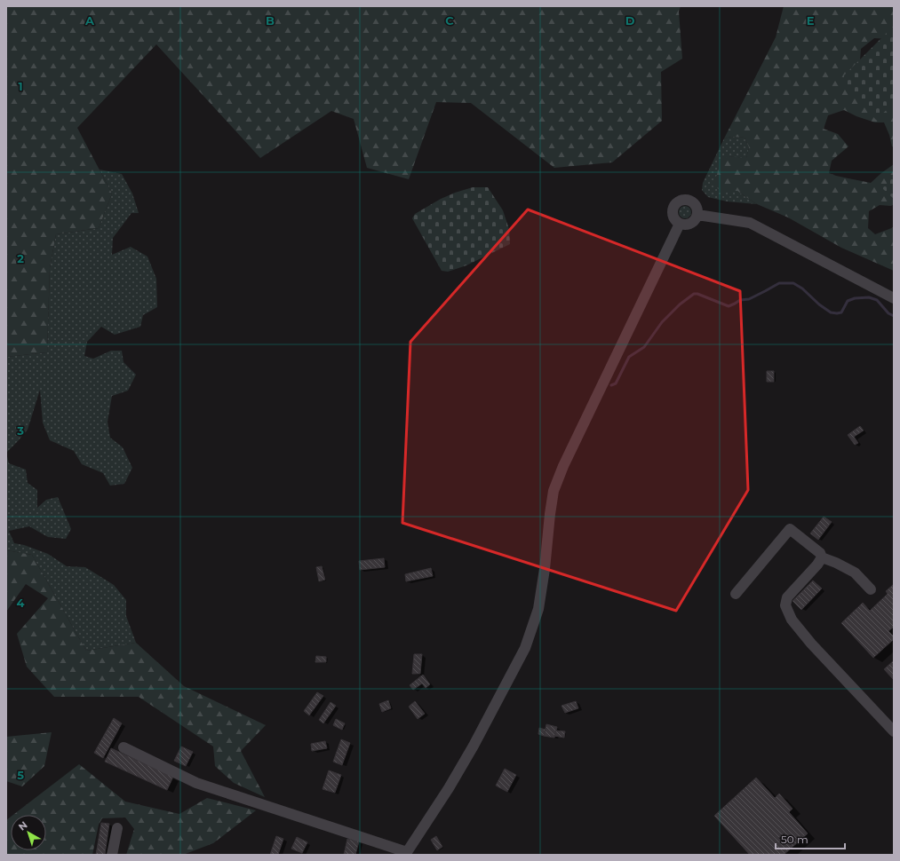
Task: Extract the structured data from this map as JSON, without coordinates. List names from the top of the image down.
{
  "scale_bar": "50 m",
  "north": "top left",
  "grid": {
    "columns": [
      "A",
      "B",
      "C",
      "D",
      "E"
    ],
    "rows": [
      "1",
      "2",
      "3",
      "4",
      "5"
    ]
  }
}
